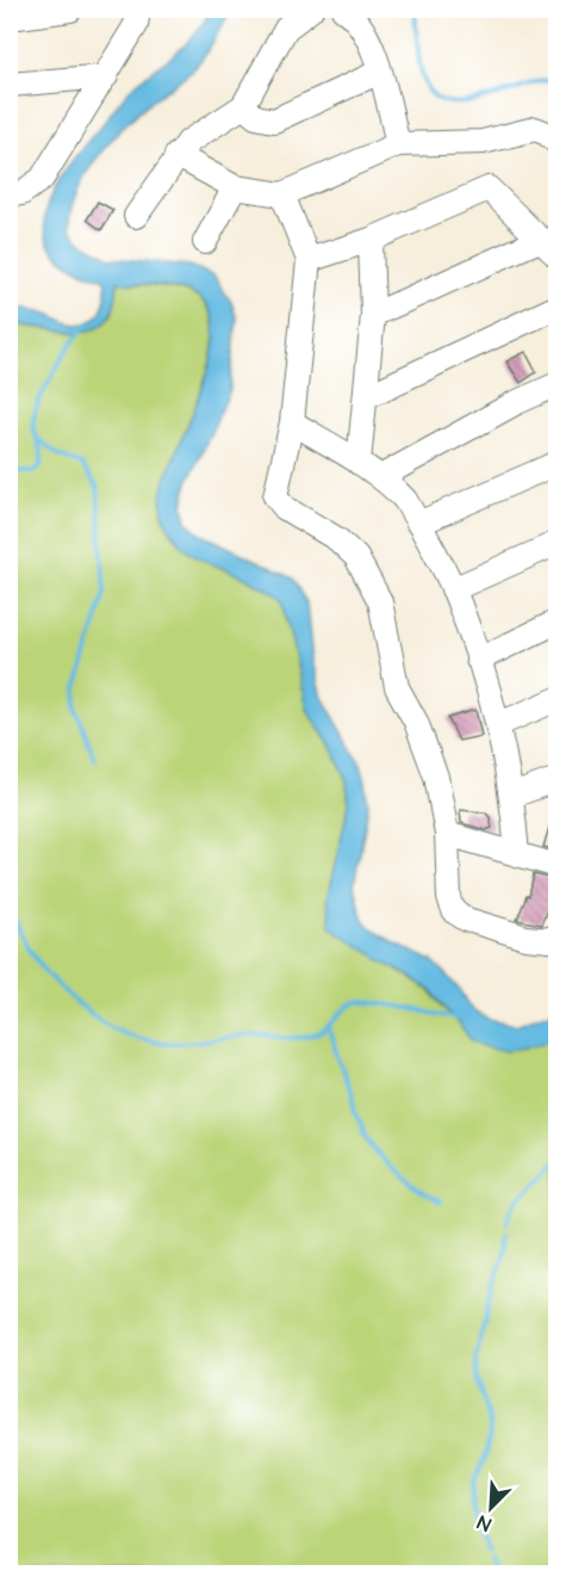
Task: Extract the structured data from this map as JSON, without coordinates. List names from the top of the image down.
{
  "north": "bottom left"
}
